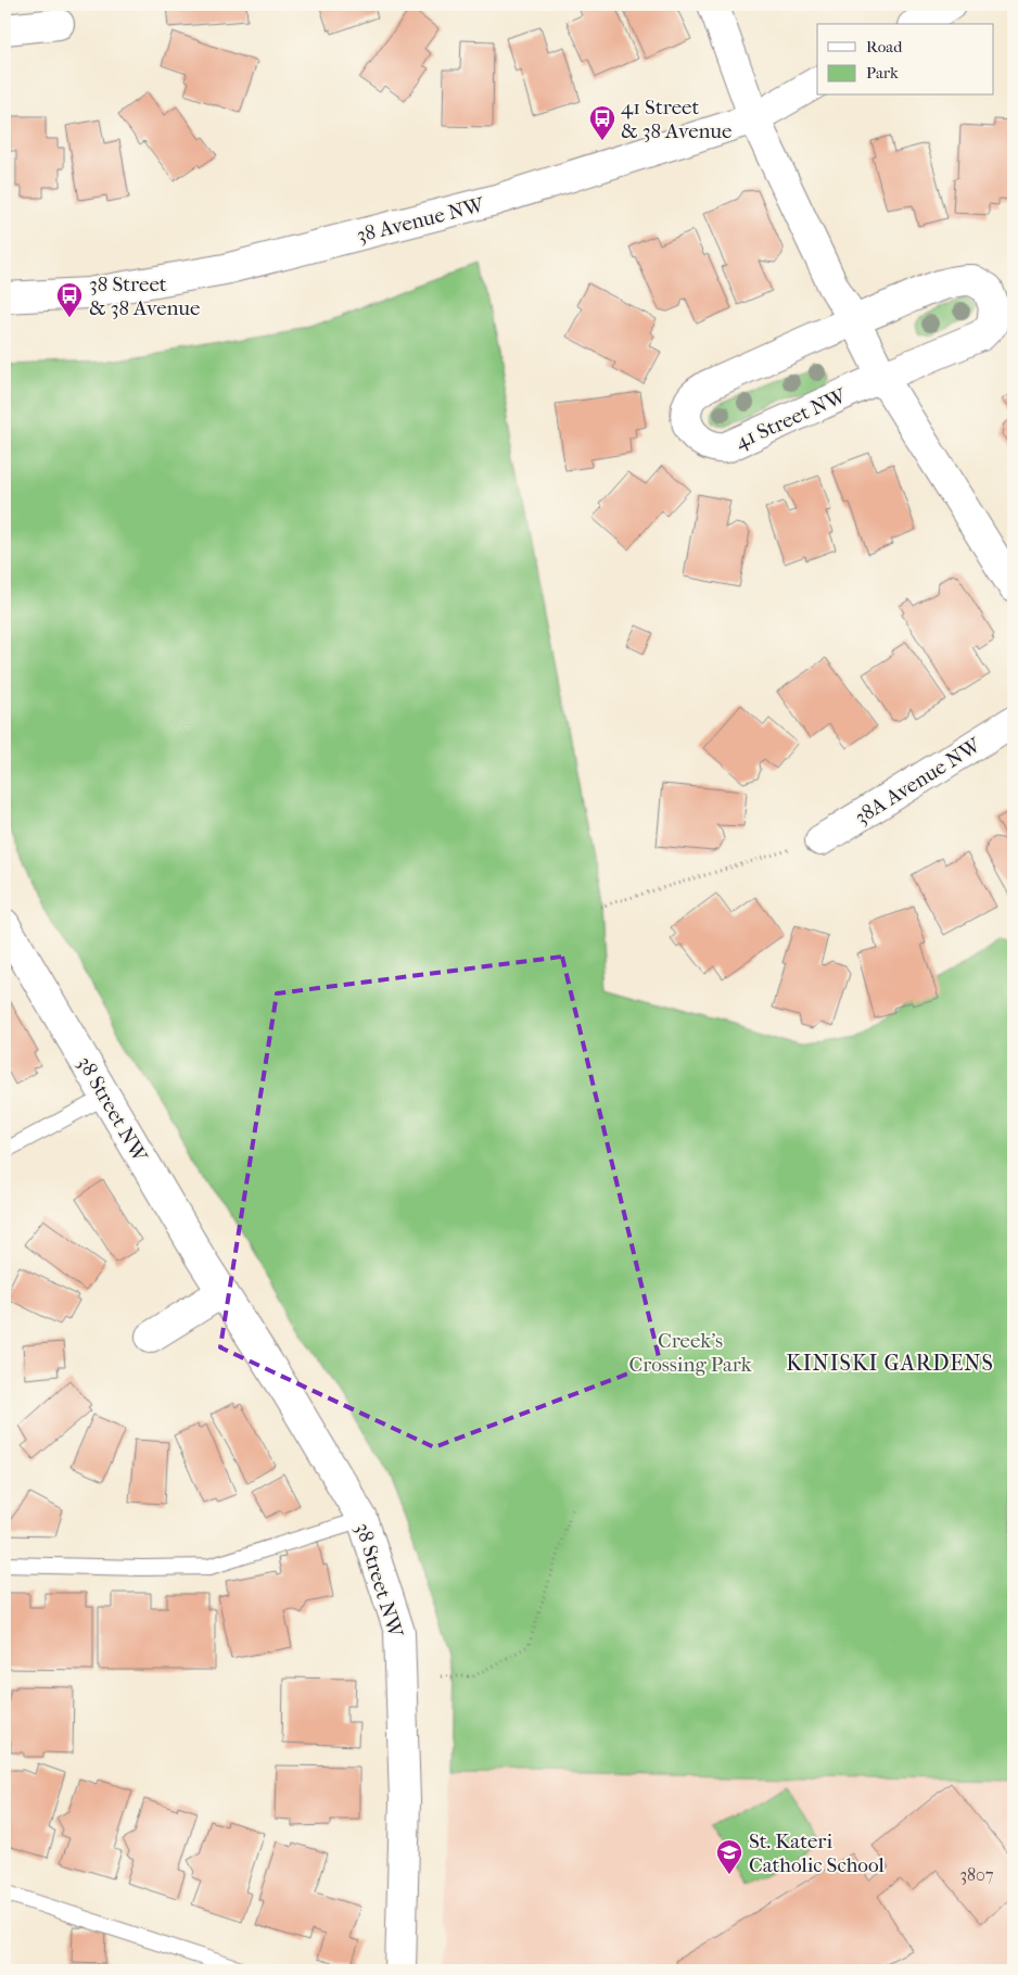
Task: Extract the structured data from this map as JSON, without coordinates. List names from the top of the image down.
{
  "streets": {
    "street": [
      "38 Avenue NW",
      "41 Street NW",
      "38A Avenue NW",
      "38 Street NW"
    ]
  },
  "districts": ["KINISKI GARDENS"],
  "parks": ["Creek's Crossing Park"],
  "places": {
    "bus stop": ["41 Street & 38 Avenue", "38 Street & 38 Avenue"],
    "school or university": ["St. Kateri Catholic School"]
  },
  "house_numbers": ["3807"],
  "legend": ["Road", "Park"]
}
